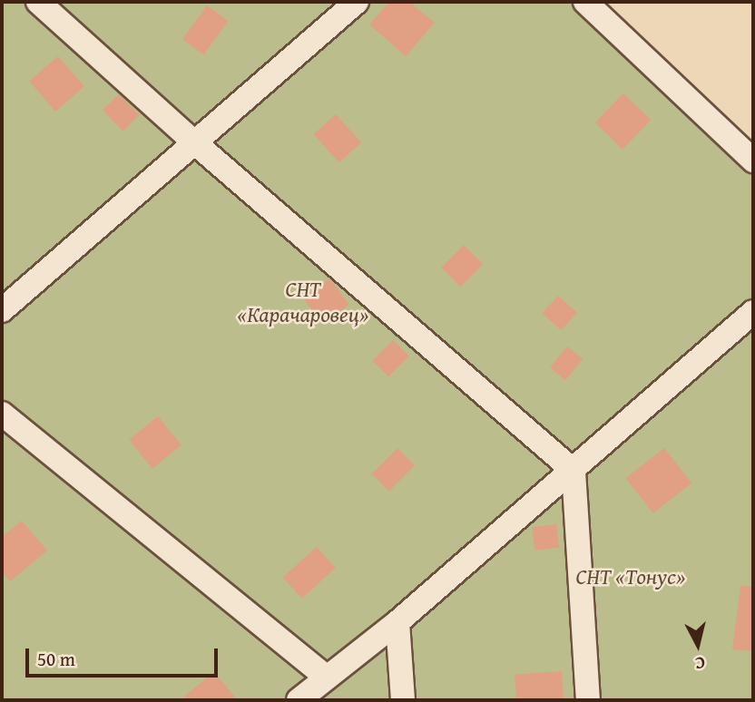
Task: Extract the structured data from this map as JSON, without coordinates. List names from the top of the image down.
{
  "parks": ["СНТ «Карачаровец»", "СНТ «Тонус»"],
  "scale_bar": "50 m",
  "north": "bottom"
}
